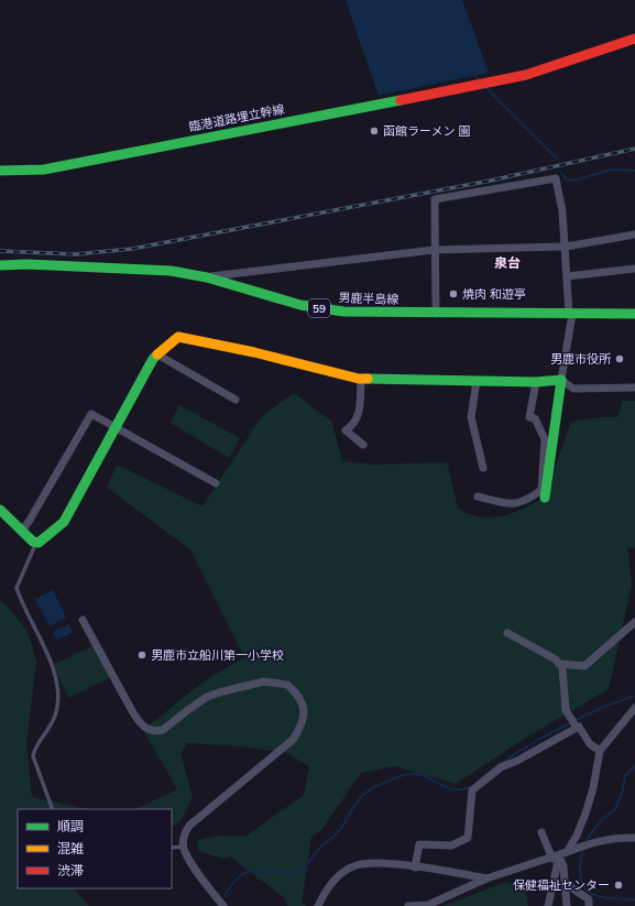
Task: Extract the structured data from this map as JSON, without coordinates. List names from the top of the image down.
{
  "streets": {
    "street": ["臨港道路埋立幹線", "男鹿半島線", "59"]
  },
  "districts": ["泉台"],
  "places": [
    "函館ラーメン 園",
    "焼肉 和遊亭",
    "男鹿市役所",
    "男鹿市立船川第一小学校",
    "保健福祉センター"
  ],
  "legend": ["順調", "混雑", "渋滞"]
}
